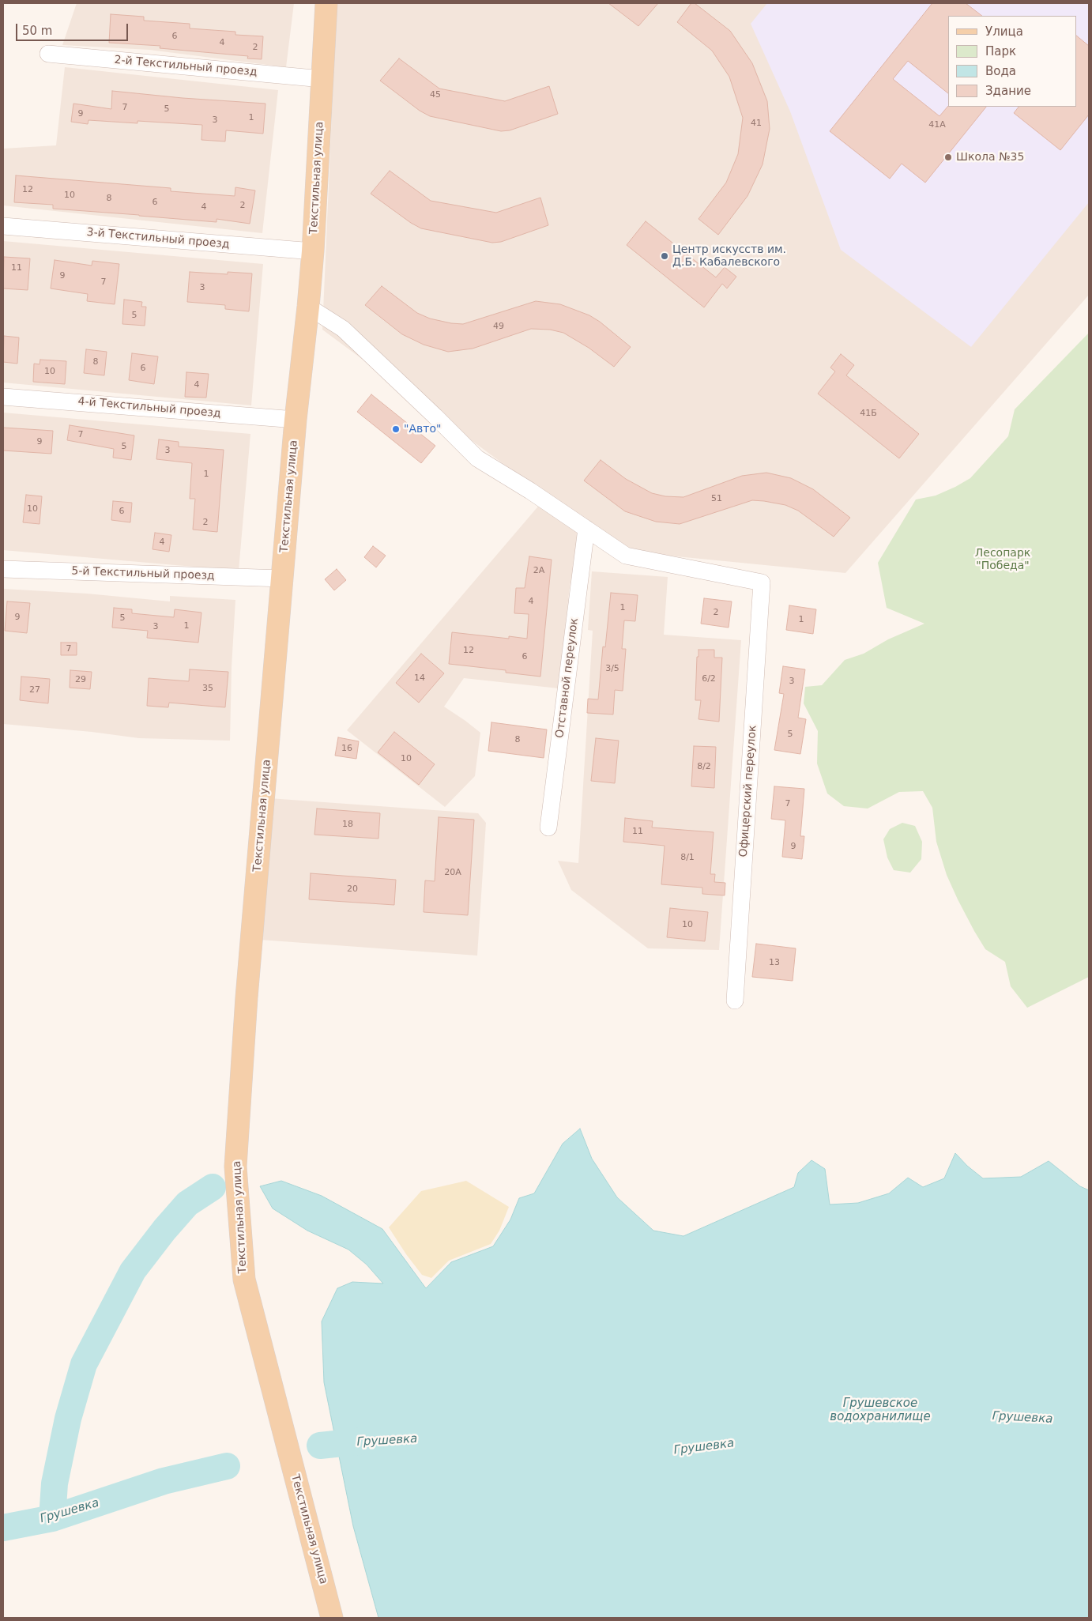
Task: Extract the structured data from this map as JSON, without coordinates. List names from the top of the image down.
{
  "streets": {
    "main road": ["Текстильная улица"],
    "street": [
      "2-й Текстильный проезд",
      "3-й Текстильный проезд",
      "4-й Текстильный проезд",
      "5-й Текстильный проезд",
      "Отставной переулок",
      "Офицерский переулок"
    ]
  },
  "crossings": [
    ["2-й Текстильный проезд", "Текстильная улица"],
    ["Текстильная улица", "3-й Текстильный проезд"],
    ["Текстильная улица", "4-й Текстильный проезд"],
    ["Текстильная улица", "5-й Текстильный проезд"],
    ["Отставной переулок", "Офицерский переулок"]
  ],
  "water": ["Грушевское водохранилище", "Грушевка"],
  "parks": ["Лесопарк \"Победа\""],
  "places": ["Школа №35", "Центр искусств им. Д.Б. Кабалевского", "\"Авто\""],
  "house_numbers": [
    "6",
    "4",
    "2",
    "45",
    "7",
    "5",
    "9",
    "1",
    "3",
    "41",
    "41А",
    "12",
    "10",
    "8",
    "6",
    "2",
    "4",
    "11",
    "9",
    "7",
    "3",
    "5",
    "49",
    "8",
    "6",
    "10",
    "4",
    "41Б",
    "7",
    "9",
    "5",
    "3",
    "1",
    "51",
    "10",
    "6",
    "2",
    "4",
    "2А",
    "4",
    "1",
    "2",
    "9",
    "5",
    "1",
    "1",
    "3",
    "7",
    "12",
    "6",
    "3/5",
    "14",
    "6/2",
    "29",
    "3",
    "35",
    "27",
    "5",
    "8",
    "16",
    "10",
    "8/2",
    "7",
    "18",
    "11",
    "9",
    "8/1",
    "20А",
    "20",
    "10",
    "13"
  ],
  "legend": [
    "Улица",
    "Парк",
    "Вода",
    "Здание"
  ],
  "scale_bar": "50 m"
}
